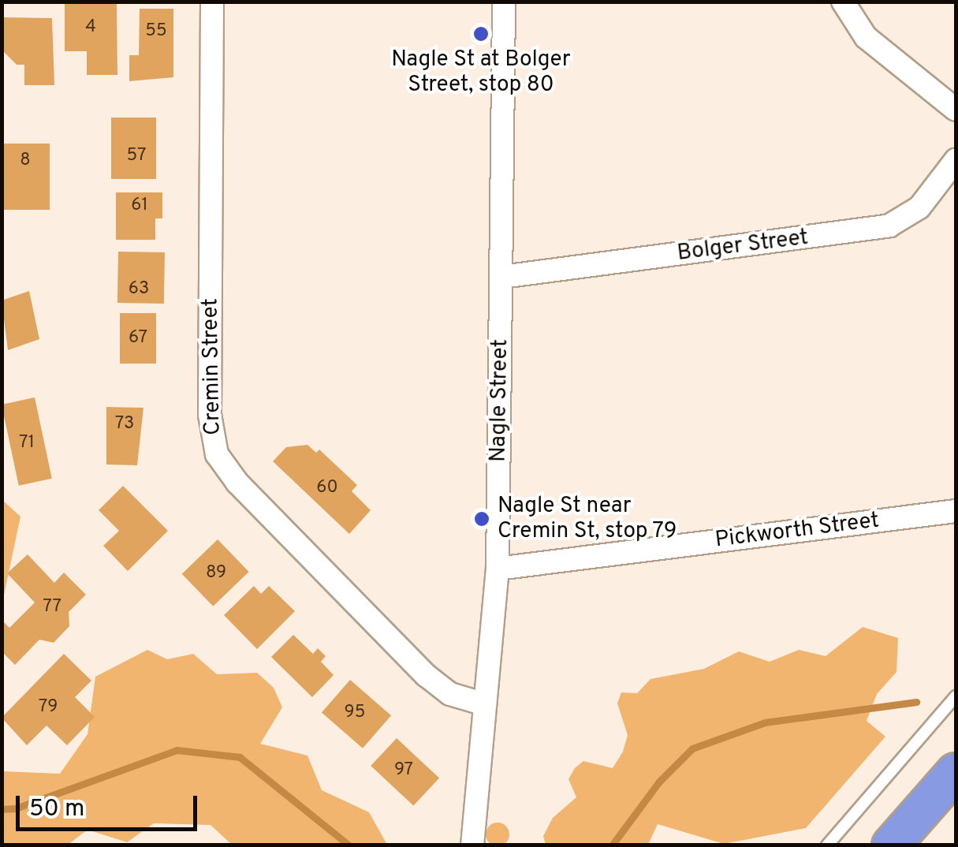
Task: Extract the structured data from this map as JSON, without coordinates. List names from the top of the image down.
{
  "streets": {
    "street": [
      "Bolger Street",
      "Cremin Street",
      "Nagle Street",
      "Pickworth Street"
    ]
  },
  "crossings": [
    ["Bolger Street", "Nagle Street"],
    ["Cremin Street", "Nagle Street"],
    ["Nagle Street", "Pickworth Street"]
  ],
  "places": ["Nagle St at Bolger Street, stop 80", "Nagle St near Cremin St, stop 79"],
  "house_numbers": [
    "4",
    "55",
    "57",
    "8",
    "61",
    "63",
    "67",
    "73",
    "71",
    "60",
    "89",
    "77",
    "79",
    "95",
    "97"
  ],
  "scale_bar": "50 m"
}
